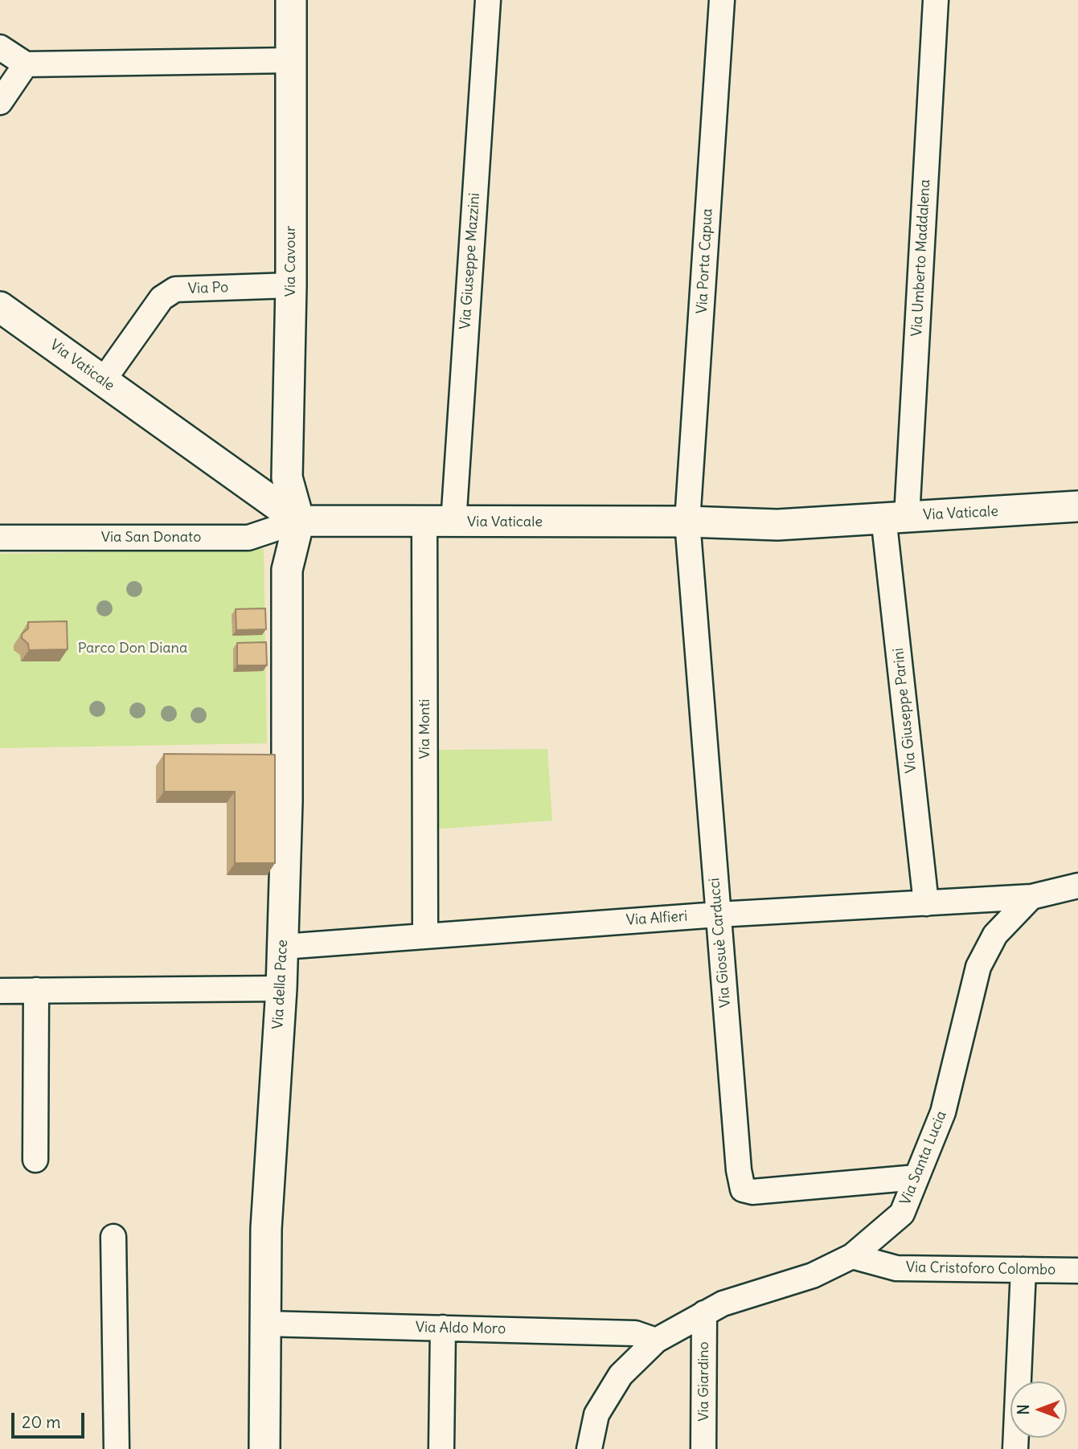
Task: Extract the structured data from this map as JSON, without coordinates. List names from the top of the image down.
{
  "streets": {
    "street": [
      "Via Umberto Maddalena",
      "Via Cavour",
      "Via Giuseppe Mazzini",
      "Via Porta Capua",
      "Via Po",
      "Via Vaticale",
      "Via San Donato",
      "Via Giuseppe Parini",
      "Via Monti",
      "Via Alfieri",
      "Via Giosuè Carducci",
      "Via della Pace",
      "Via Santa Lucia",
      "Via Cristoforo Colombo",
      "Via Aldo Moro",
      "Via Giardino"
    ]
  },
  "crossings": [
    ["Via Umberto Maddalena", "Via Vaticale"],
    ["Via Umberto Maddalena", "Via Giuseppe Parini"],
    ["Via Cavour", "Via Po"],
    ["Via Cavour", "Via Vaticale"],
    ["Via Cavour", "Via San Donato"],
    ["Via Cavour", "Via della Pace"],
    ["Via Giuseppe Mazzini", "Via Vaticale"],
    ["Via Giuseppe Mazzini", "Via Monti"],
    ["Via Porta Capua", "Via Vaticale"],
    ["Via Porta Capua", "Via Giosuè Carducci"],
    ["Via Po", "Via Vaticale"],
    ["Via Vaticale", "Via San Donato"],
    ["Via Vaticale", "Via Giuseppe Parini"],
    ["Via Vaticale", "Via Monti"],
    ["Via Vaticale", "Via Giosuè Carducci"],
    ["Via Vaticale", "Via della Pace"],
    ["Via San Donato", "Via della Pace"],
    ["Via Giuseppe Parini", "Via Alfieri"],
    ["Via Monti", "Via Alfieri"],
    ["Via Alfieri", "Via Giosuè Carducci"],
    ["Via Alfieri", "Via della Pace"],
    ["Via Alfieri", "Via Santa Lucia"],
    ["Via Giosuè Carducci", "Via Santa Lucia"],
    ["Via della Pace", "Via Aldo Moro"],
    ["Via Santa Lucia", "Via Cristoforo Colombo"],
    ["Via Santa Lucia", "Via Aldo Moro"],
    ["Via Santa Lucia", "Via Giardino"]
  ],
  "parks": ["Parco Don Diana"],
  "scale_bar": "20 m",
  "north": "left"
}
